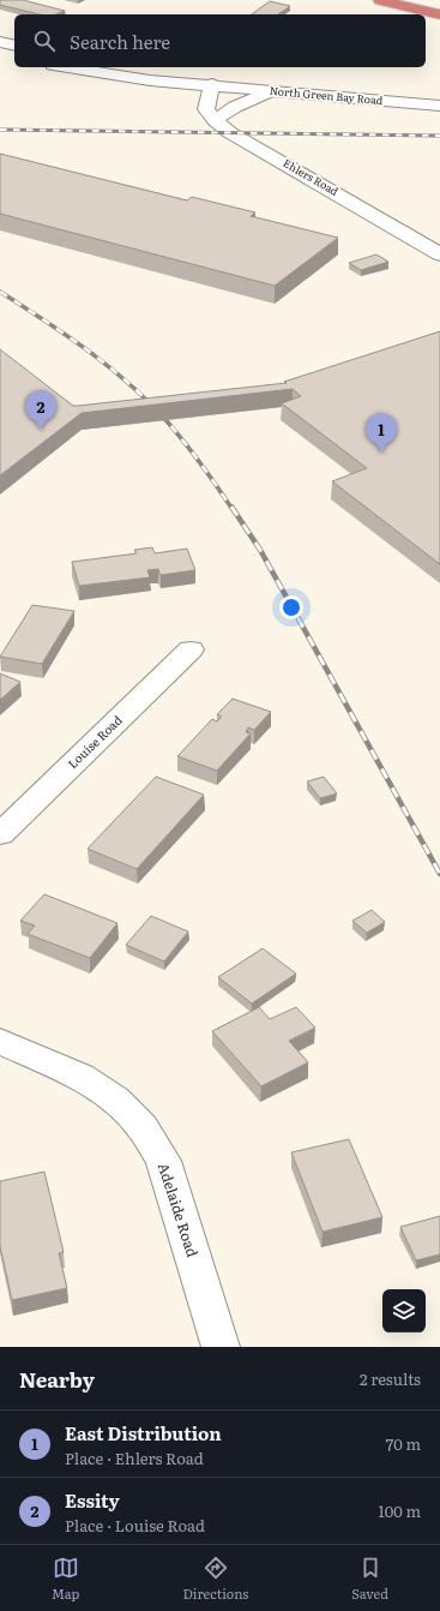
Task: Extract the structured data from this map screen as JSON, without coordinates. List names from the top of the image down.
{
  "streets": {
    "street": [
      "North Green Bay Road",
      "Ehlers Road",
      "Louise Road",
      "Adelaide Road"
    ]
  },
  "page": {
    "search": "Search here",
    "pins": ["2", "1"],
    "heading": ["Nearby", "2 results"],
    "list": [
      {
        "mark": "1",
        "name": "East Distribution",
        "note": "Place · Ehlers Road",
        "value": "70 m"
      },
      {
        "mark": "2",
        "name": "Essity",
        "note": "Place · Louise Road",
        "value": "100 m"
      }
    ],
    "nav": ["Map", "Directions", "Saved"]
  }
}
